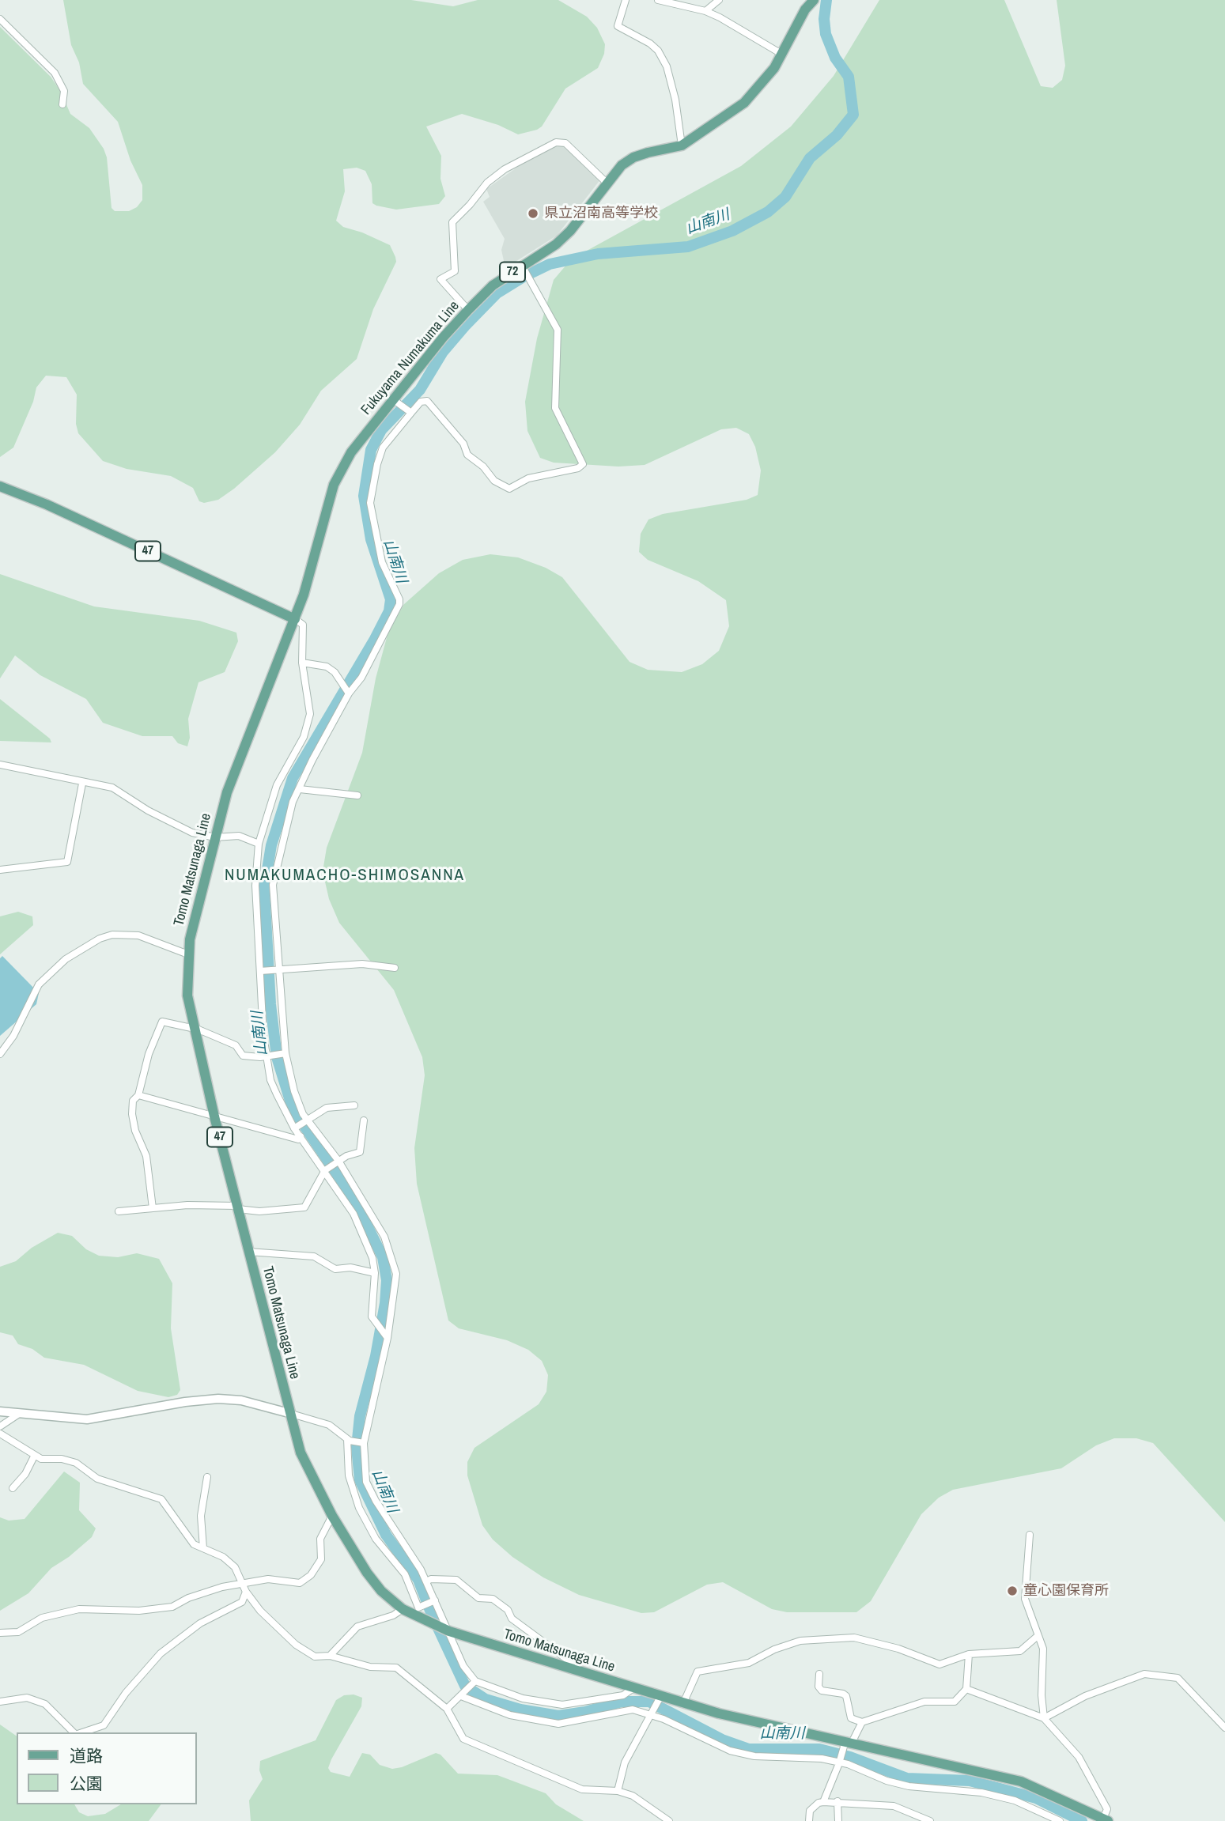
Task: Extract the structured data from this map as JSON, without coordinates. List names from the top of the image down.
{
  "streets": {
    "main road": [
      "72",
      "Fukuyama Numakuma Line",
      "47",
      "Tomo Matsunaga Line"
    ]
  },
  "crossings": [
    ["Fukuyama Numakuma Line", "47"],
    ["Fukuyama Numakuma Line", "Tomo Matsunaga Line"],
    ["47", "Tomo Matsunaga Line"]
  ],
  "districts": ["NUMAKUMACHO-SHIMOSANNA"],
  "water": ["山南川"],
  "places": ["県立沼南高等学校", "童心園保育所"],
  "legend": ["道路", "公園"]
}
